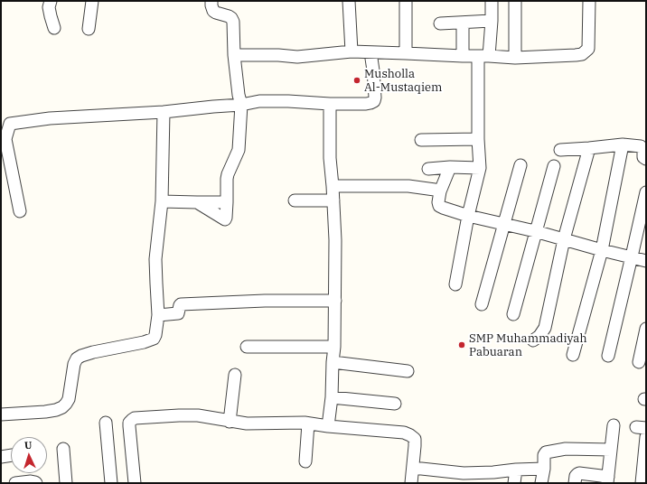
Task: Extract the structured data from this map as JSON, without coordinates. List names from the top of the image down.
{
  "places": ["Musholla Al-Mustaqiem", "SMP Muhammadiyah Pabuaran"],
  "north": "top"
}
